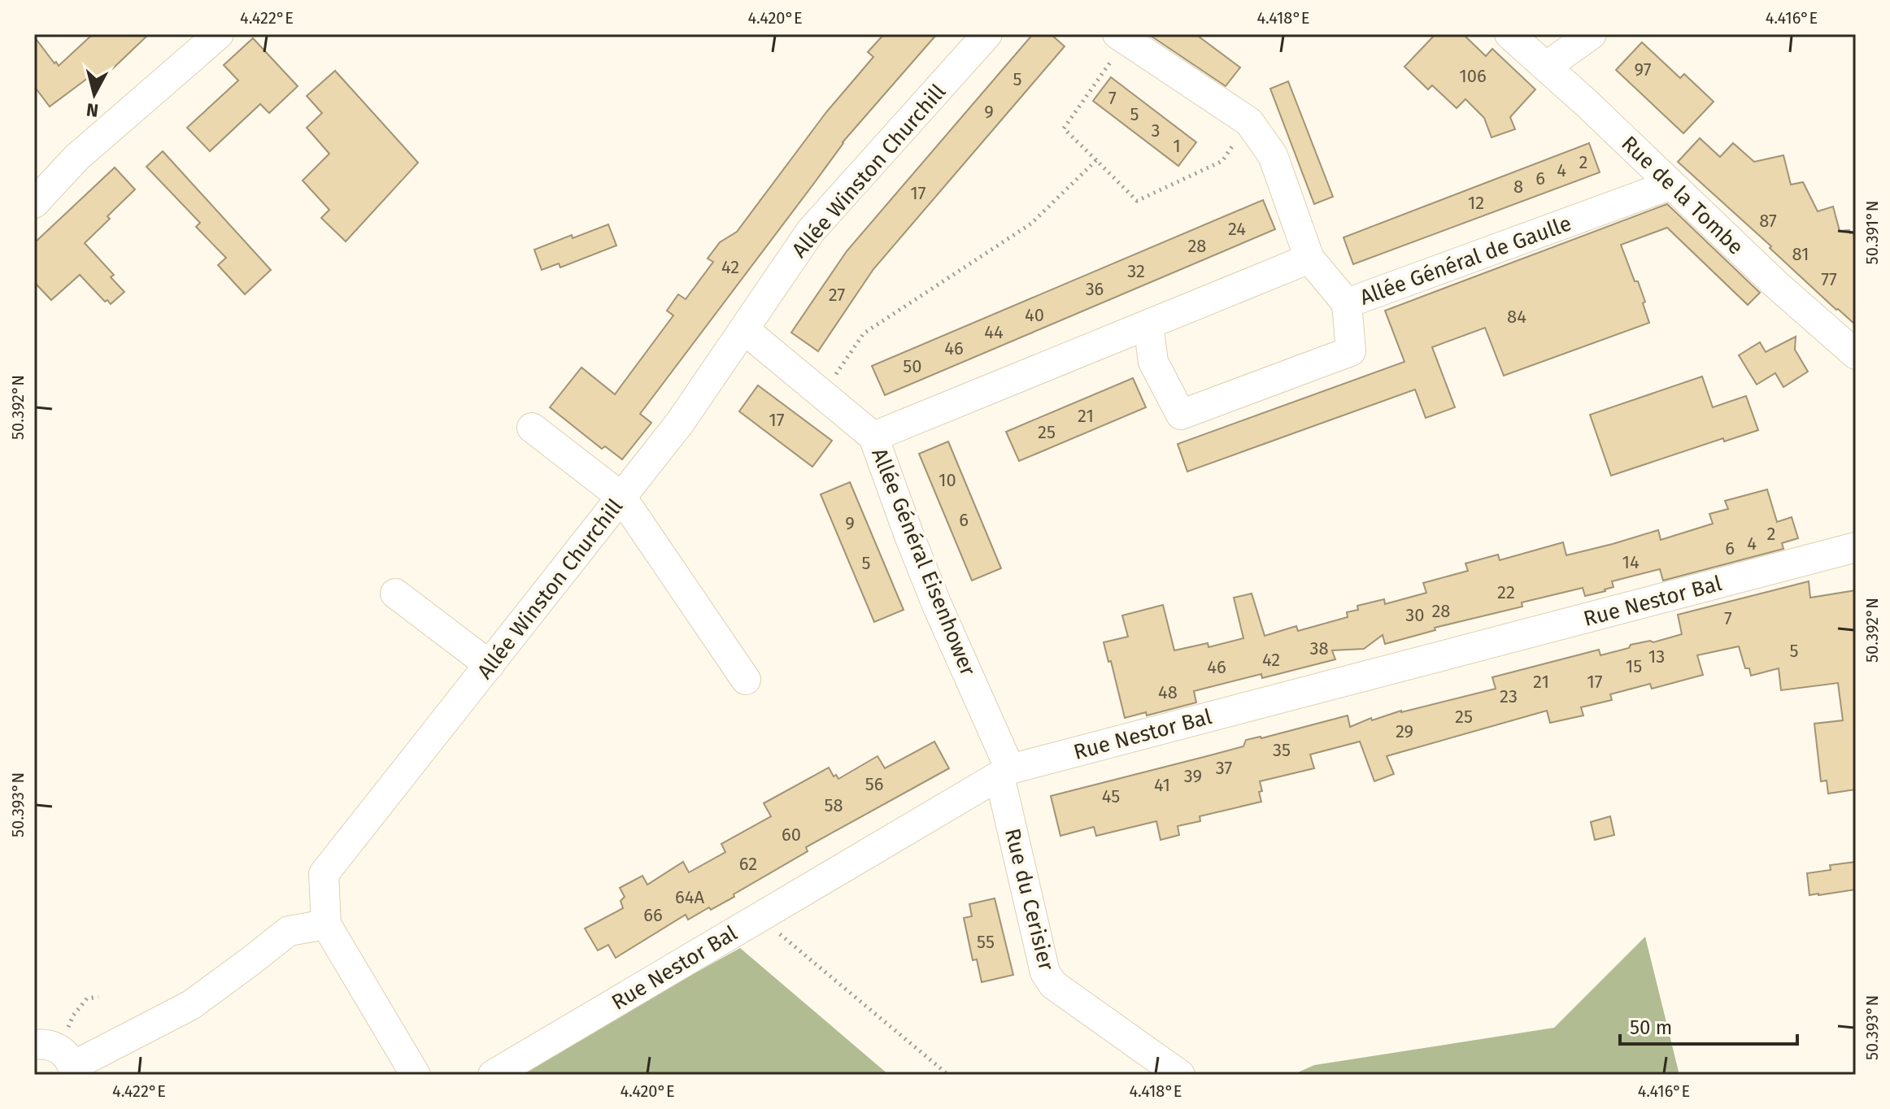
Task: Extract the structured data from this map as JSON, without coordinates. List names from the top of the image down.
{
  "streets": {
    "street": [
      "Allée Winston Churchill",
      "Rue de la Tombe",
      "Allée Général de Gaulle",
      "Allée Général Eisenhower",
      "Rue Nestor Bal",
      "Rue du Cerisier"
    ]
  },
  "crossings": [
    ["Allée Winston Churchill", "Allée Général Eisenhower"],
    ["Rue de la Tombe", "Allée Général de Gaulle"],
    ["Allée Général Eisenhower", "Rue Nestor Bal"],
    ["Allée Général Eisenhower", "Rue du Cerisier"],
    ["Rue Nestor Bal", "Rue du Cerisier"]
  ],
  "house_numbers": [
    "97",
    "106",
    "5",
    "7",
    "9",
    "5",
    "3",
    "1",
    "2",
    "4",
    "6",
    "8",
    "17",
    "12",
    "87",
    "24",
    "28",
    "81",
    "42",
    "32",
    "77",
    "36",
    "27",
    "40",
    "84",
    "44",
    "46",
    "50",
    "21",
    "17",
    "25",
    "10",
    "6",
    "9",
    "2",
    "4",
    "6",
    "14",
    "5",
    "22",
    "28",
    "30",
    "7",
    "38",
    "5",
    "13",
    "42",
    "15",
    "46",
    "21",
    "17",
    "48",
    "23",
    "25",
    "29",
    "35",
    "37",
    "39",
    "56",
    "41",
    "45",
    "58",
    "60",
    "62",
    "64A",
    "66",
    "55"
  ],
  "scale_bar": "50 m",
  "north": "bottom",
  "coordinates": [
    "4.422°E",
    "4.420°E",
    "4.418°E",
    "4.416°E",
    "50.391°N",
    "50.392°N",
    "50.393°N"
  ]
}
